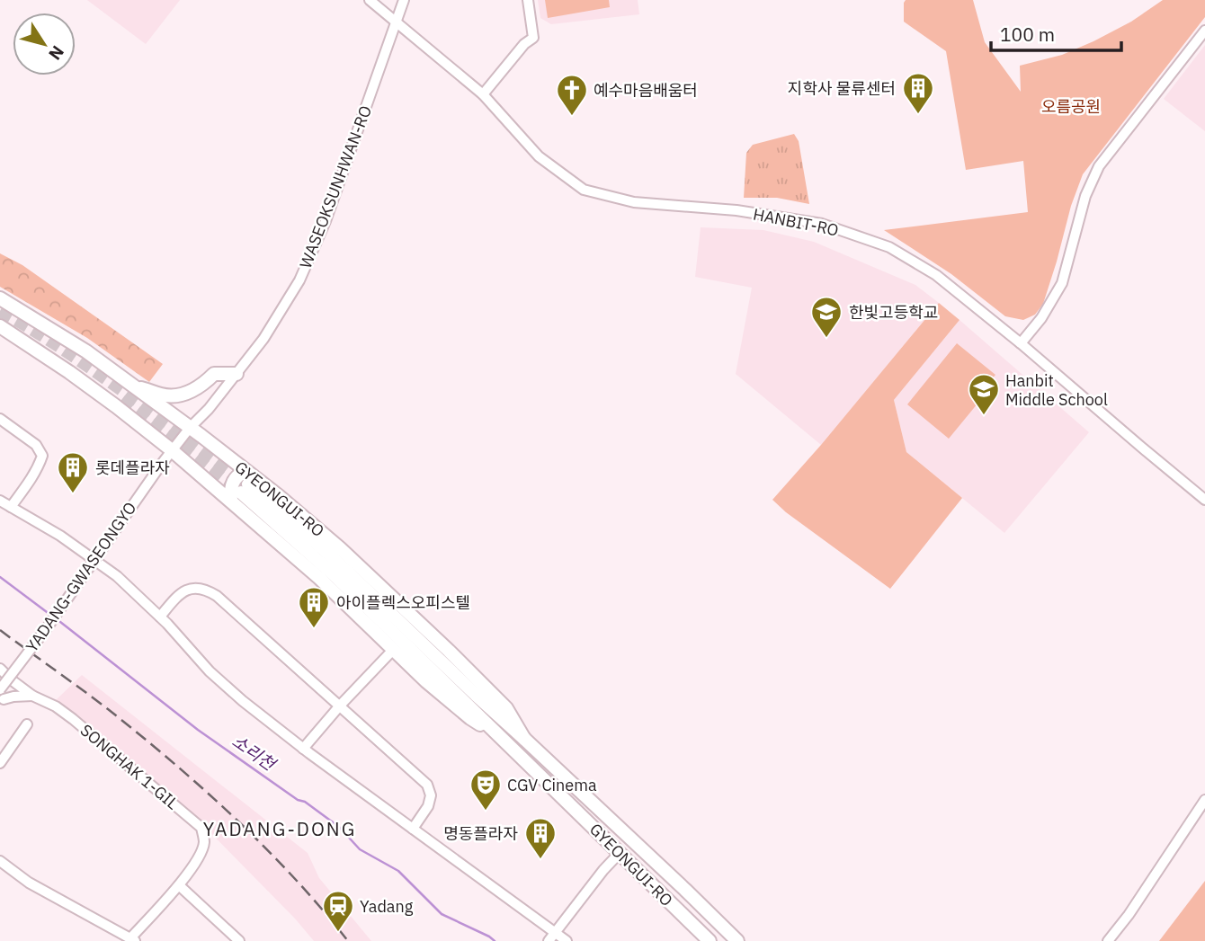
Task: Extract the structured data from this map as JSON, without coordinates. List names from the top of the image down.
{
  "streets": {
    "main road": ["GYEONGUI-RO"],
    "street": [
      "WASEOKSUNHWAN-RO",
      "HANBIT-RO",
      "YADANG-GWASEONGYO",
      "SONGHAK 1-GIL"
    ]
  },
  "crossings": [
    ["WASEOKSUNHWAN-RO", "HANBIT-RO"],
    ["WASEOKSUNHWAN-RO", "GYEONGUI-RO"],
    ["WASEOKSUNHWAN-RO", "YADANG-GWASEONGYO"],
    ["GYEONGUI-RO", "YADANG-GWASEONGYO"]
  ],
  "districts": ["YADANG-DONG"],
  "water": ["소리천"],
  "parks": ["오름공원"],
  "places": {
    "building": [
      "지학사 물류센터",
      "롯데플라자",
      "아이플렉스오피스텔",
      "명동플라자"
    ],
    "church": ["예수마음배움터"],
    "school or university": ["한빛고등학교", "Hanbit Middle School"],
    "theatre": ["CGV Cinema"],
    "station": ["Yadang"]
  },
  "scale_bar": "100 m",
  "north": "bottom right"
}
